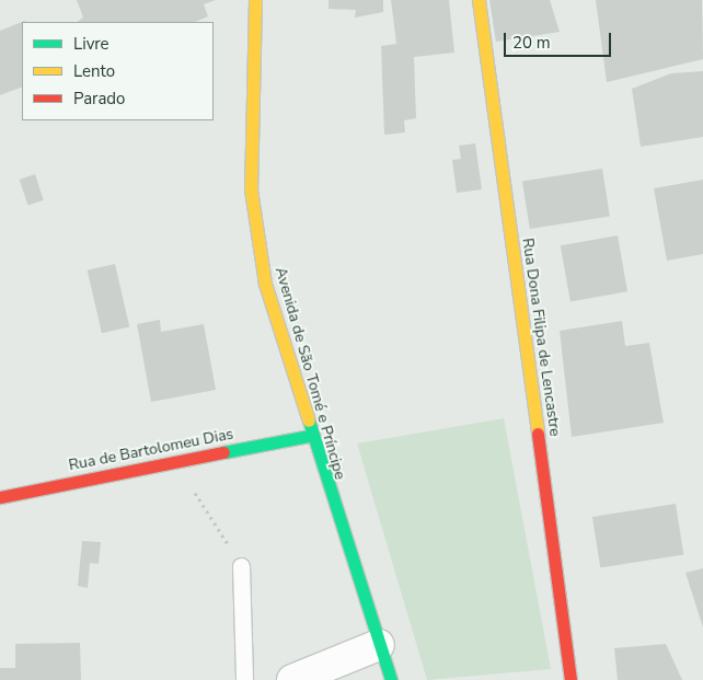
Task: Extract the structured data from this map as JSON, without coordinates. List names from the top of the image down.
{
  "streets": {
    "street": ["Rua Dona Filipa de Lencastre", "Avenida de São Tomé e Príncipe", "Rua de Bartolomeu Dias"]
  },
  "crossings": [
    ["Avenida de São Tomé e Príncipe", "Rua de Bartolomeu Dias"]
  ],
  "legend": ["Livre", "Lento", "Parado"],
  "scale_bar": "20 m"
}
